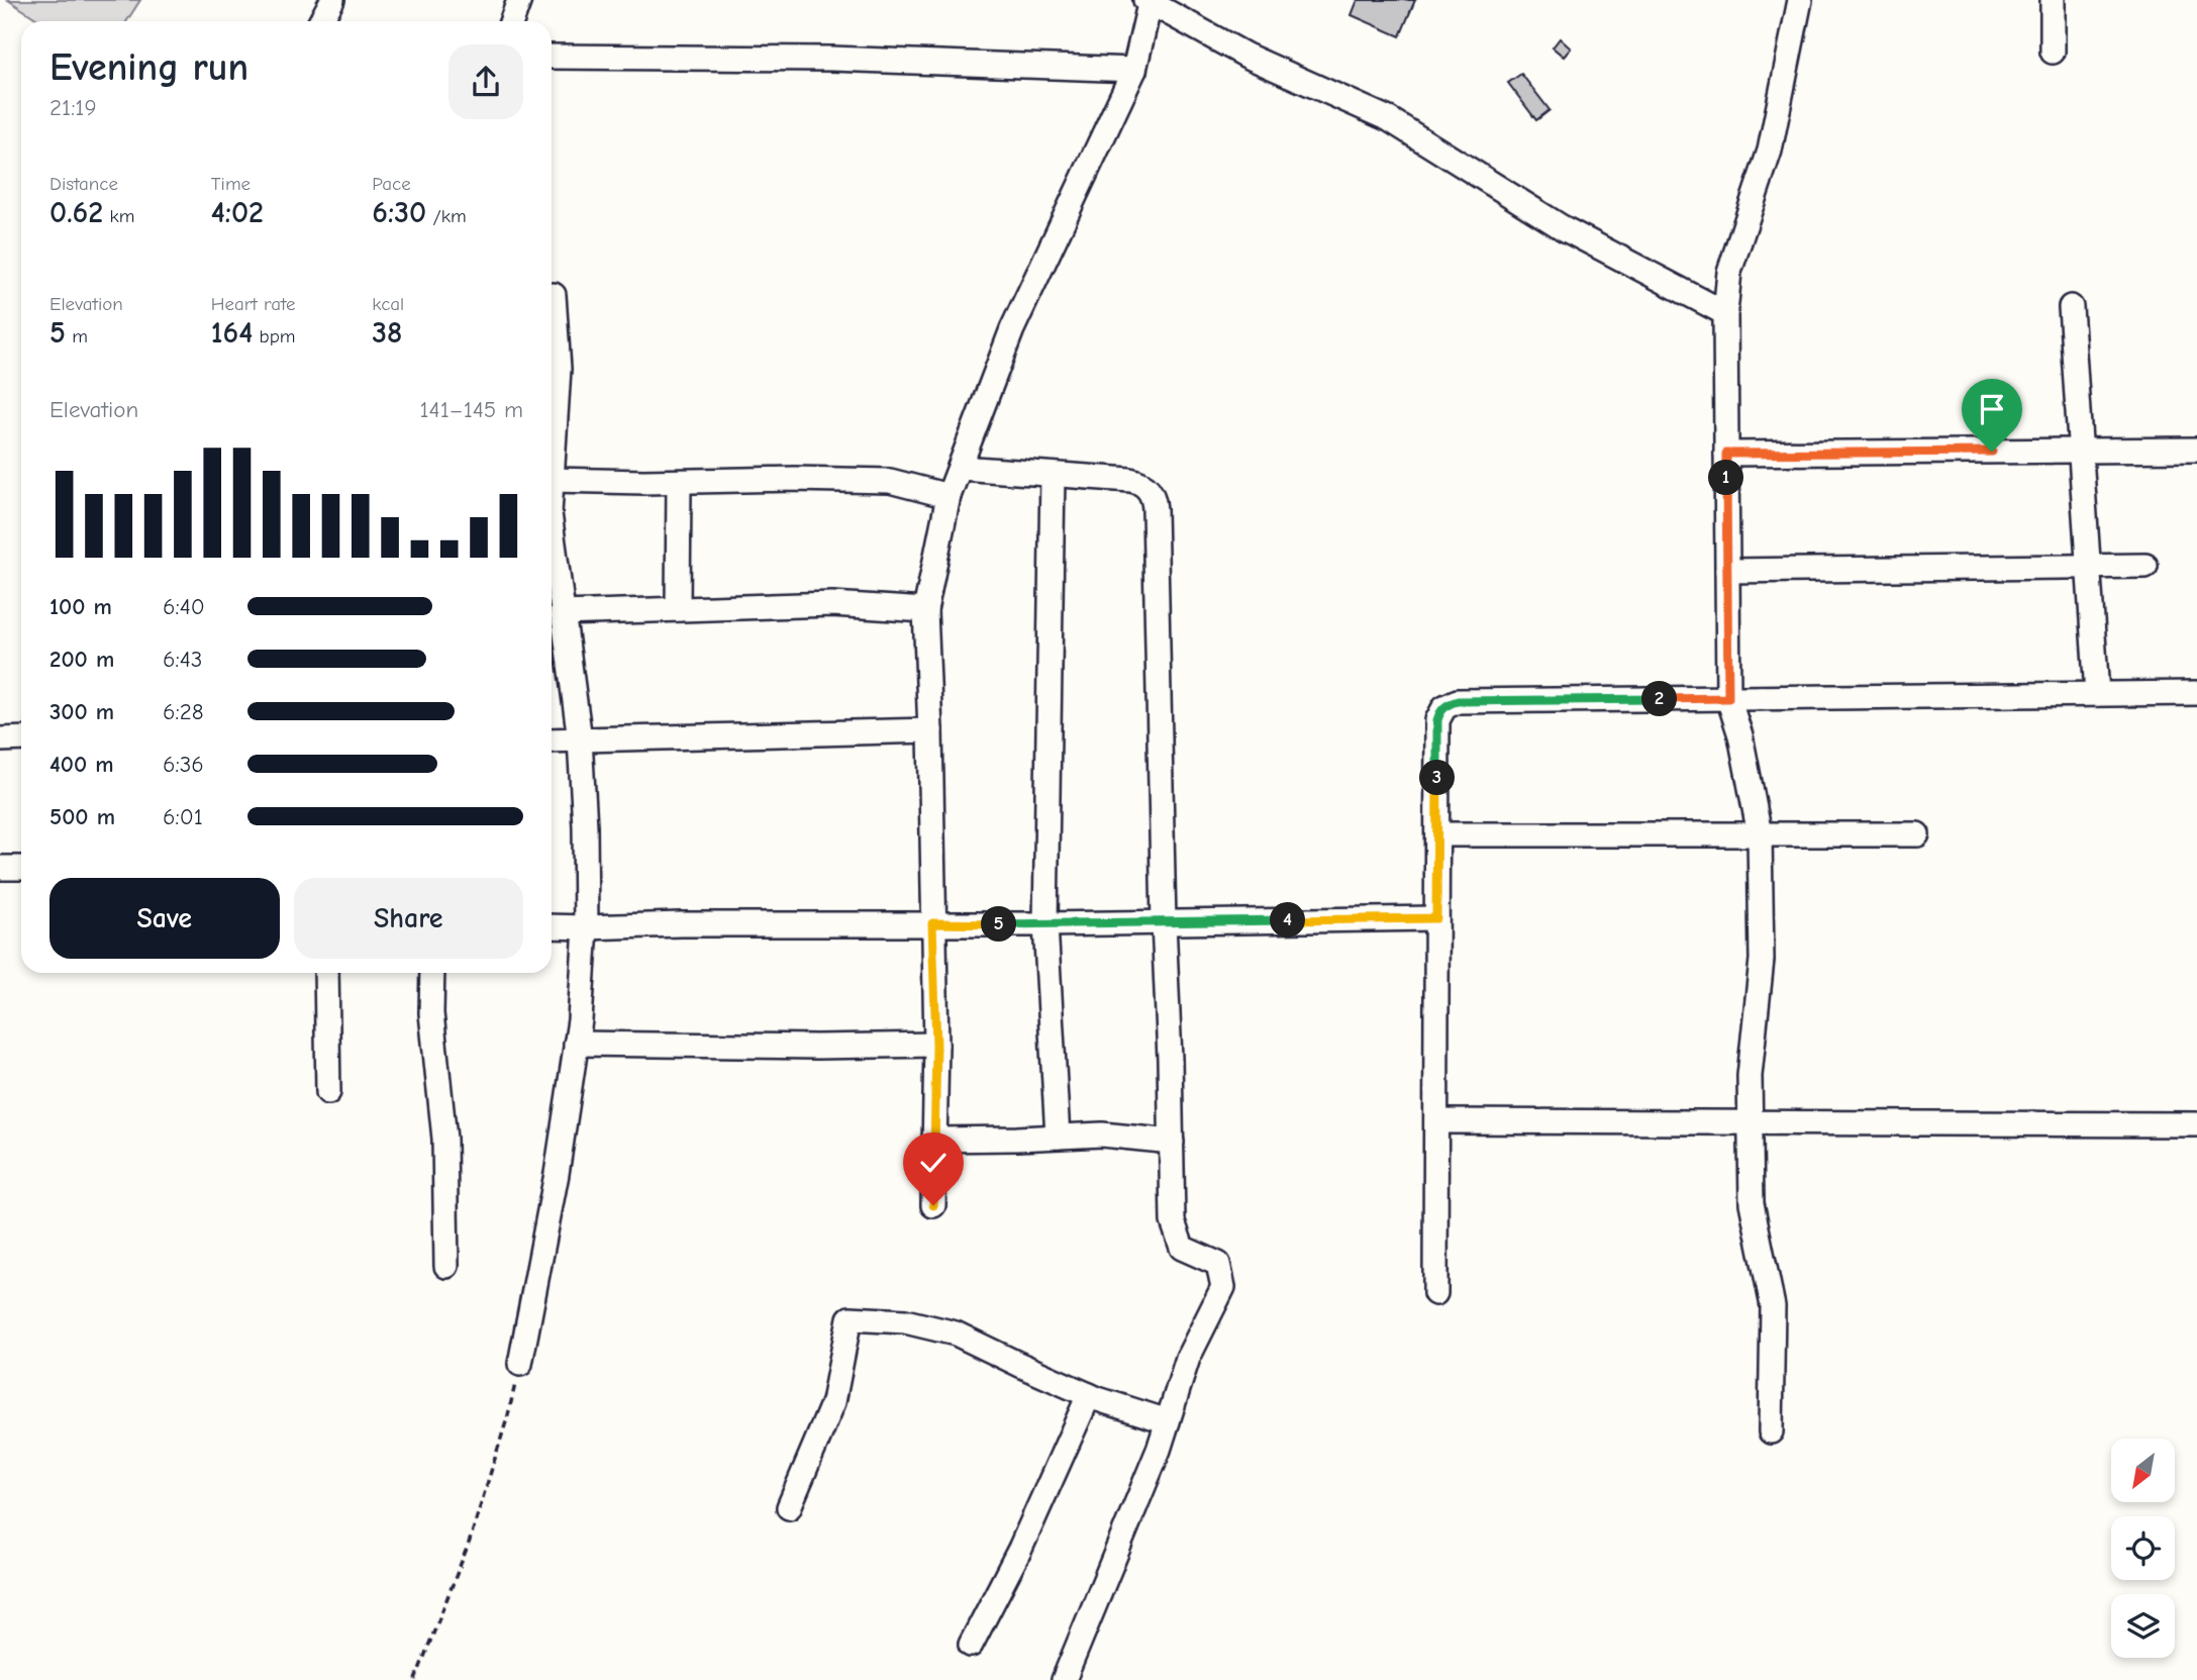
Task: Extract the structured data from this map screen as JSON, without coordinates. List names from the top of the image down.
{
  "north": "bottom left",
  "page": {
    "heading": ["Evening run", "21:19"],
    "stats": [
      ["Distance", "0.62 km"],
      ["Time", "4:02"],
      ["Pace", "6:30 /km"],
      ["Elevation", "5 m"],
      ["Heart rate", "164 bpm"],
      ["kcal", "38"]
    ],
    "chart": ["Elevation", "141–145 m"],
    "pins": [
      "1",
      "2",
      "3",
      "4",
      "5"
    ],
    "list": [
      {
        "name": "100 m",
        "note": "6:40"
      },
      {
        "name": "200 m",
        "note": "6:43"
      },
      {
        "name": "300 m",
        "note": "6:28"
      },
      {
        "name": "400 m",
        "note": "6:36"
      },
      {
        "name": "500 m",
        "note": "6:01"
      }
    ],
    "buttons": ["Save", "Share"]
  }
}
